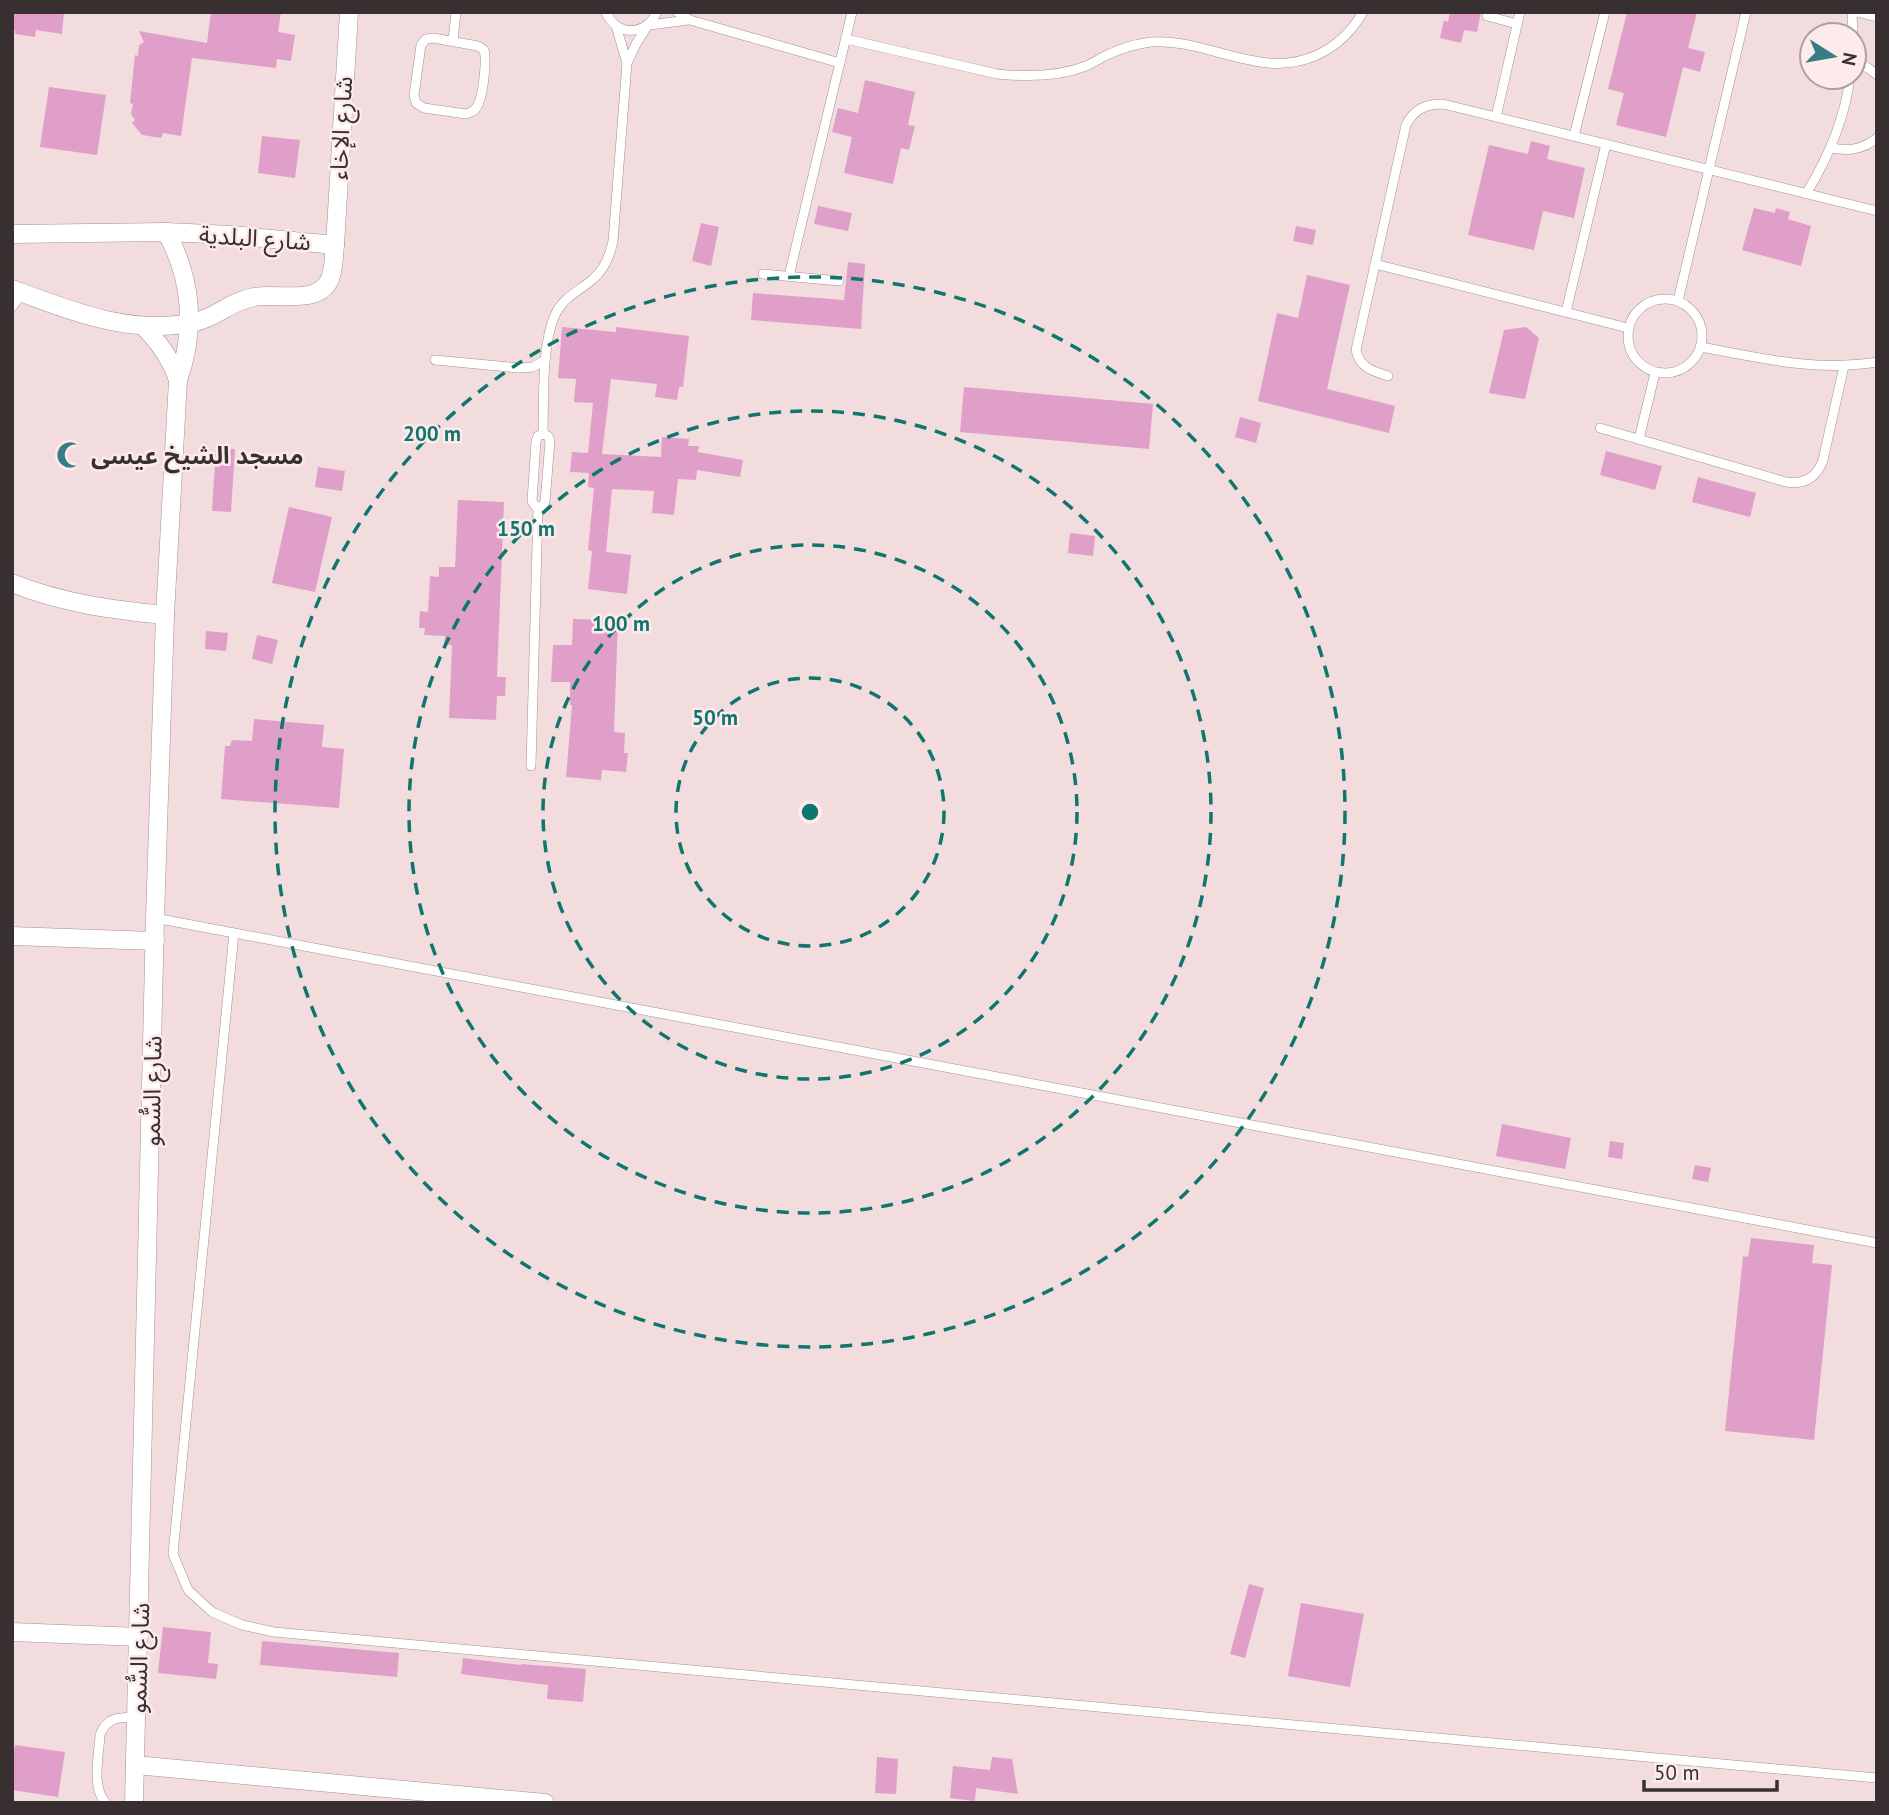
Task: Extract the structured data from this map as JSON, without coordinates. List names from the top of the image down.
{
  "streets": {
    "street": ["شارع الإخاء", "شارع البلدية", "شارع السُّمو"]
  },
  "crossings": [
    ["شارع الإخاء", "شارع البلدية"],
    ["شارع البلدية", "شارع السُّمو"]
  ],
  "places": {
    "mosque": ["مسجد الشيخ عيسى"]
  },
  "scale_bar": "50 m",
  "north": "right",
  "rings": [
    "200 m",
    "150 m",
    "100 m",
    "50 m"
  ]
}
